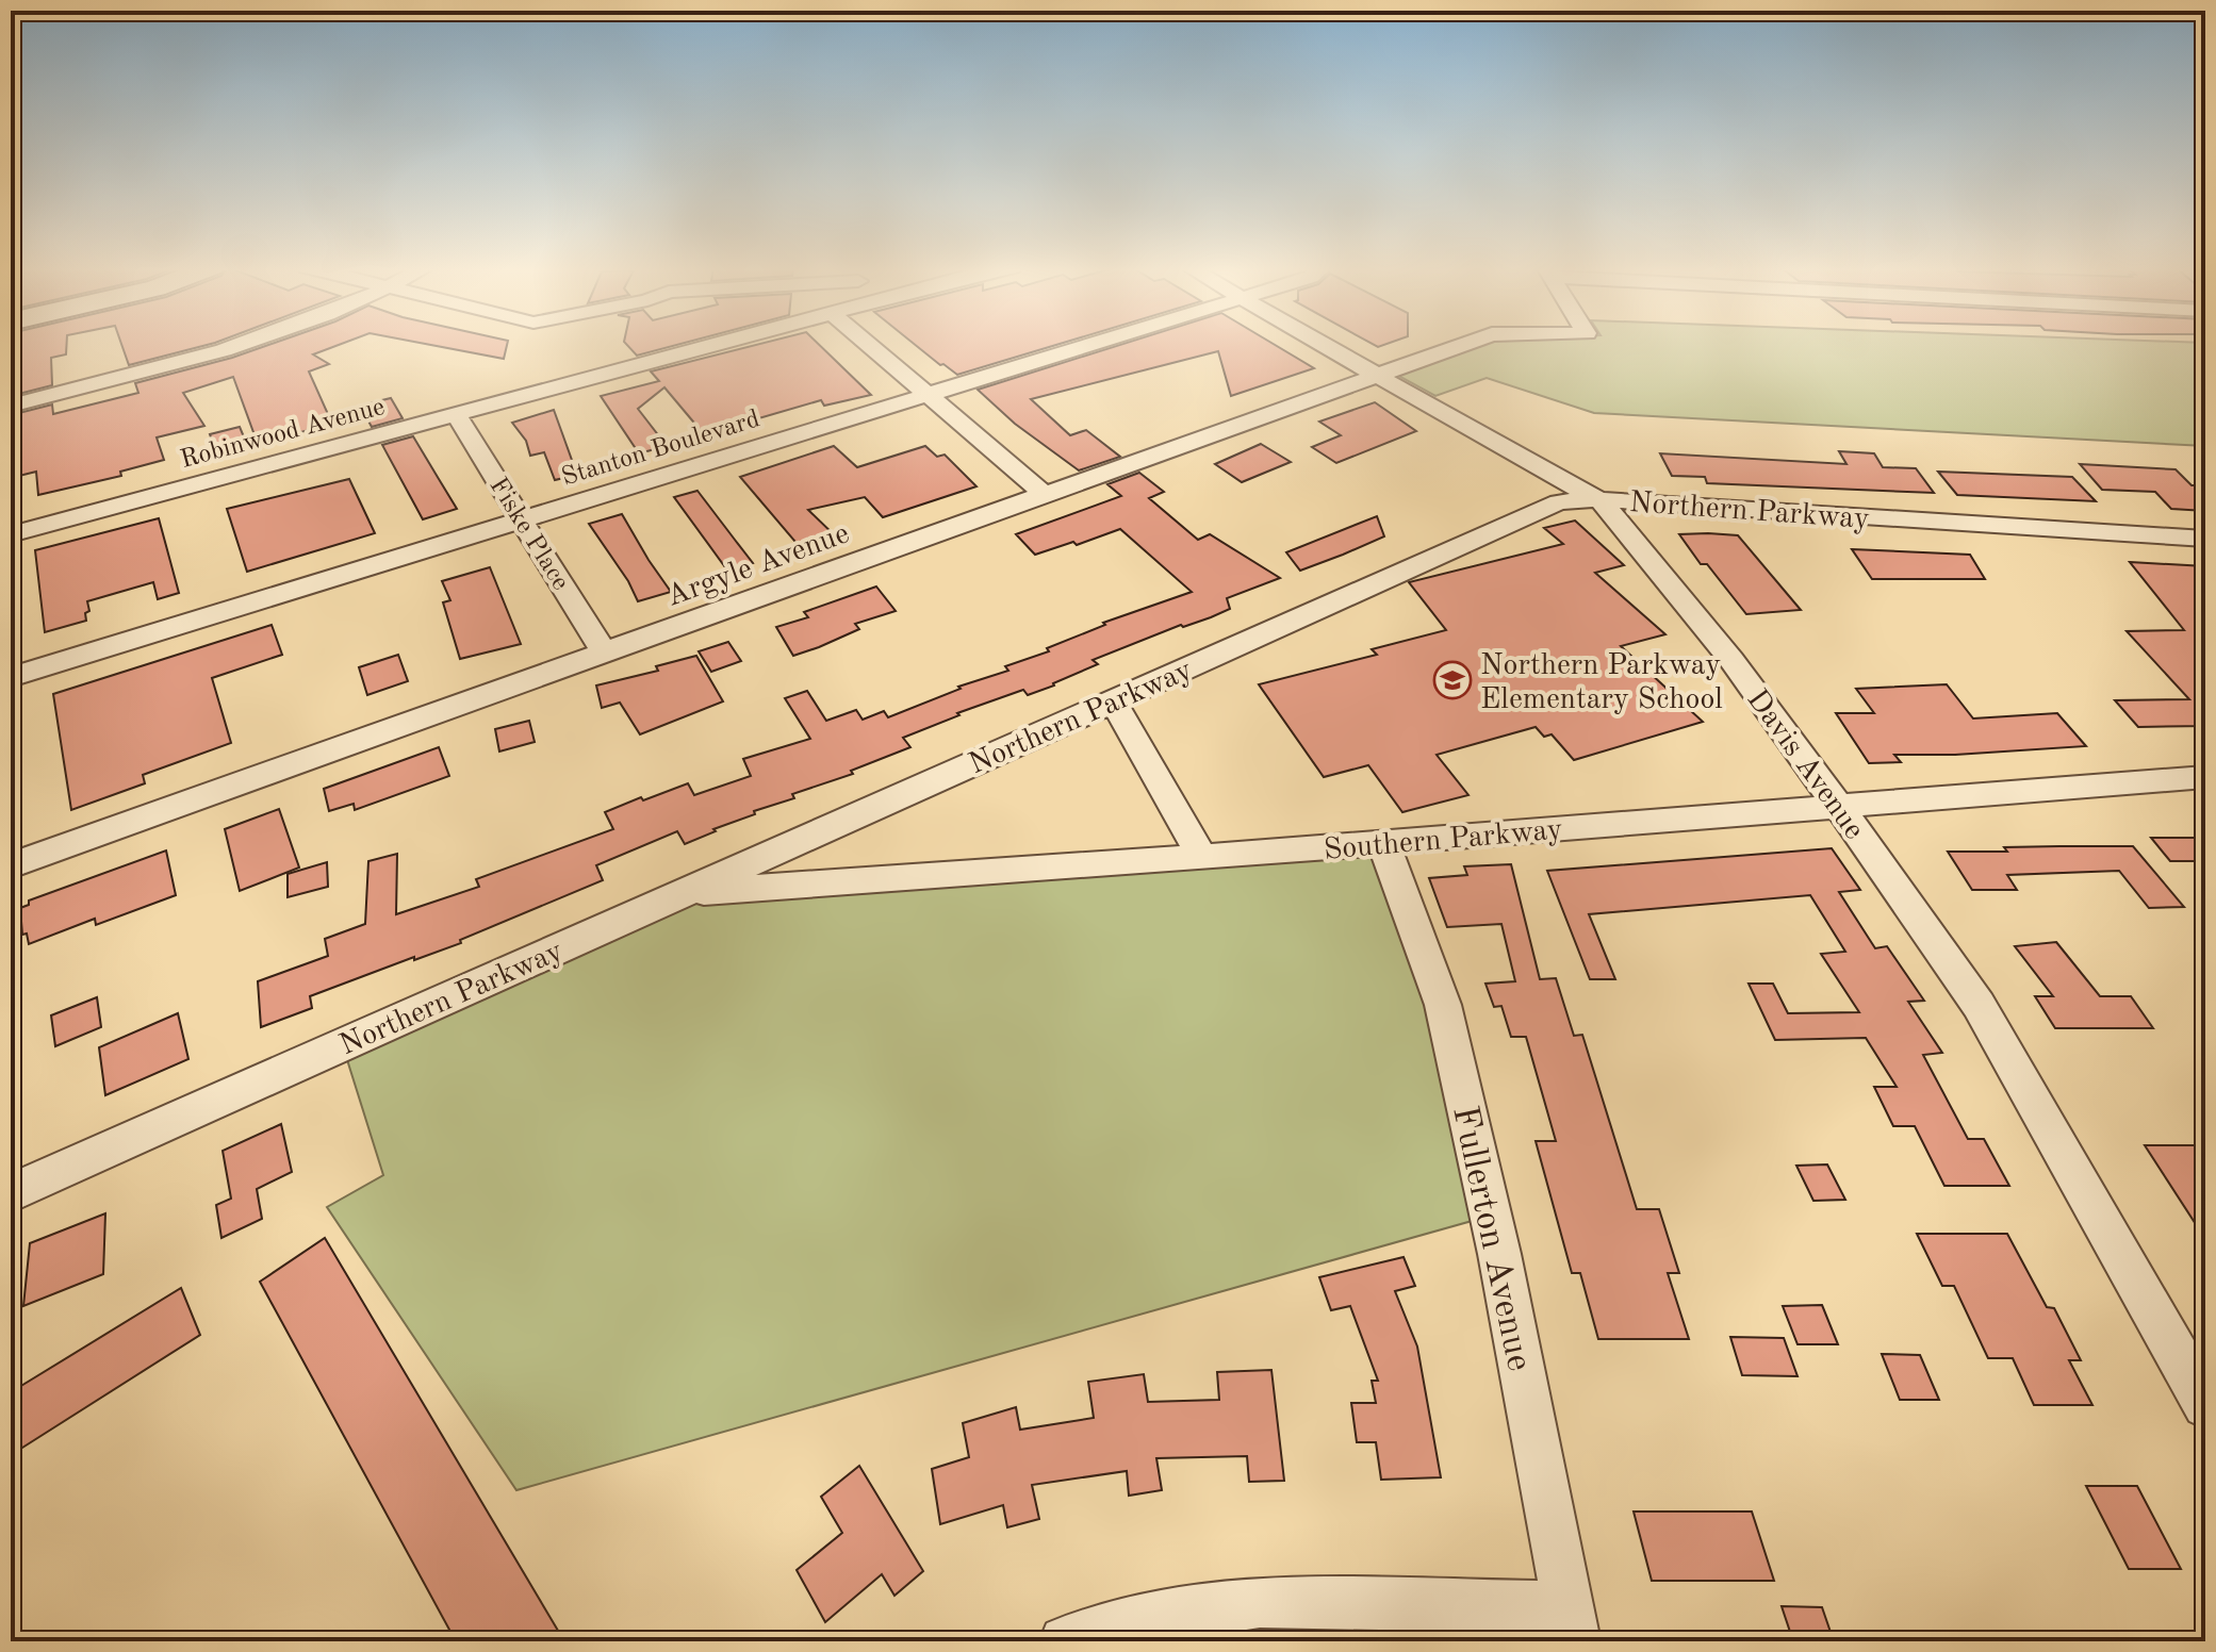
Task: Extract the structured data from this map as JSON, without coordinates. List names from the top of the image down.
{
  "streets": {
    "street": [
      "Robinwood Avenue",
      "Stanton Boulevard",
      "Northern Parkway",
      "Fiske Place",
      "Argyle Avenue",
      "Davis Avenue",
      "Southern Parkway",
      "Fullerton Avenue"
    ]
  },
  "crossings": [
    ["Robinwood Avenue", "Fiske Place"],
    ["Stanton Boulevard", "Fiske Place"],
    ["Northern Parkway", "Davis Avenue"],
    ["Northern Parkway", "Southern Parkway"],
    ["Fiske Place", "Argyle Avenue"],
    ["Argyle Avenue", "Davis Avenue"],
    ["Davis Avenue", "Southern Parkway"],
    ["Southern Parkway", "Fullerton Avenue"]
  ],
  "places": {
    "school or university": ["Northern Parkway Elementary School"]
  }
}
